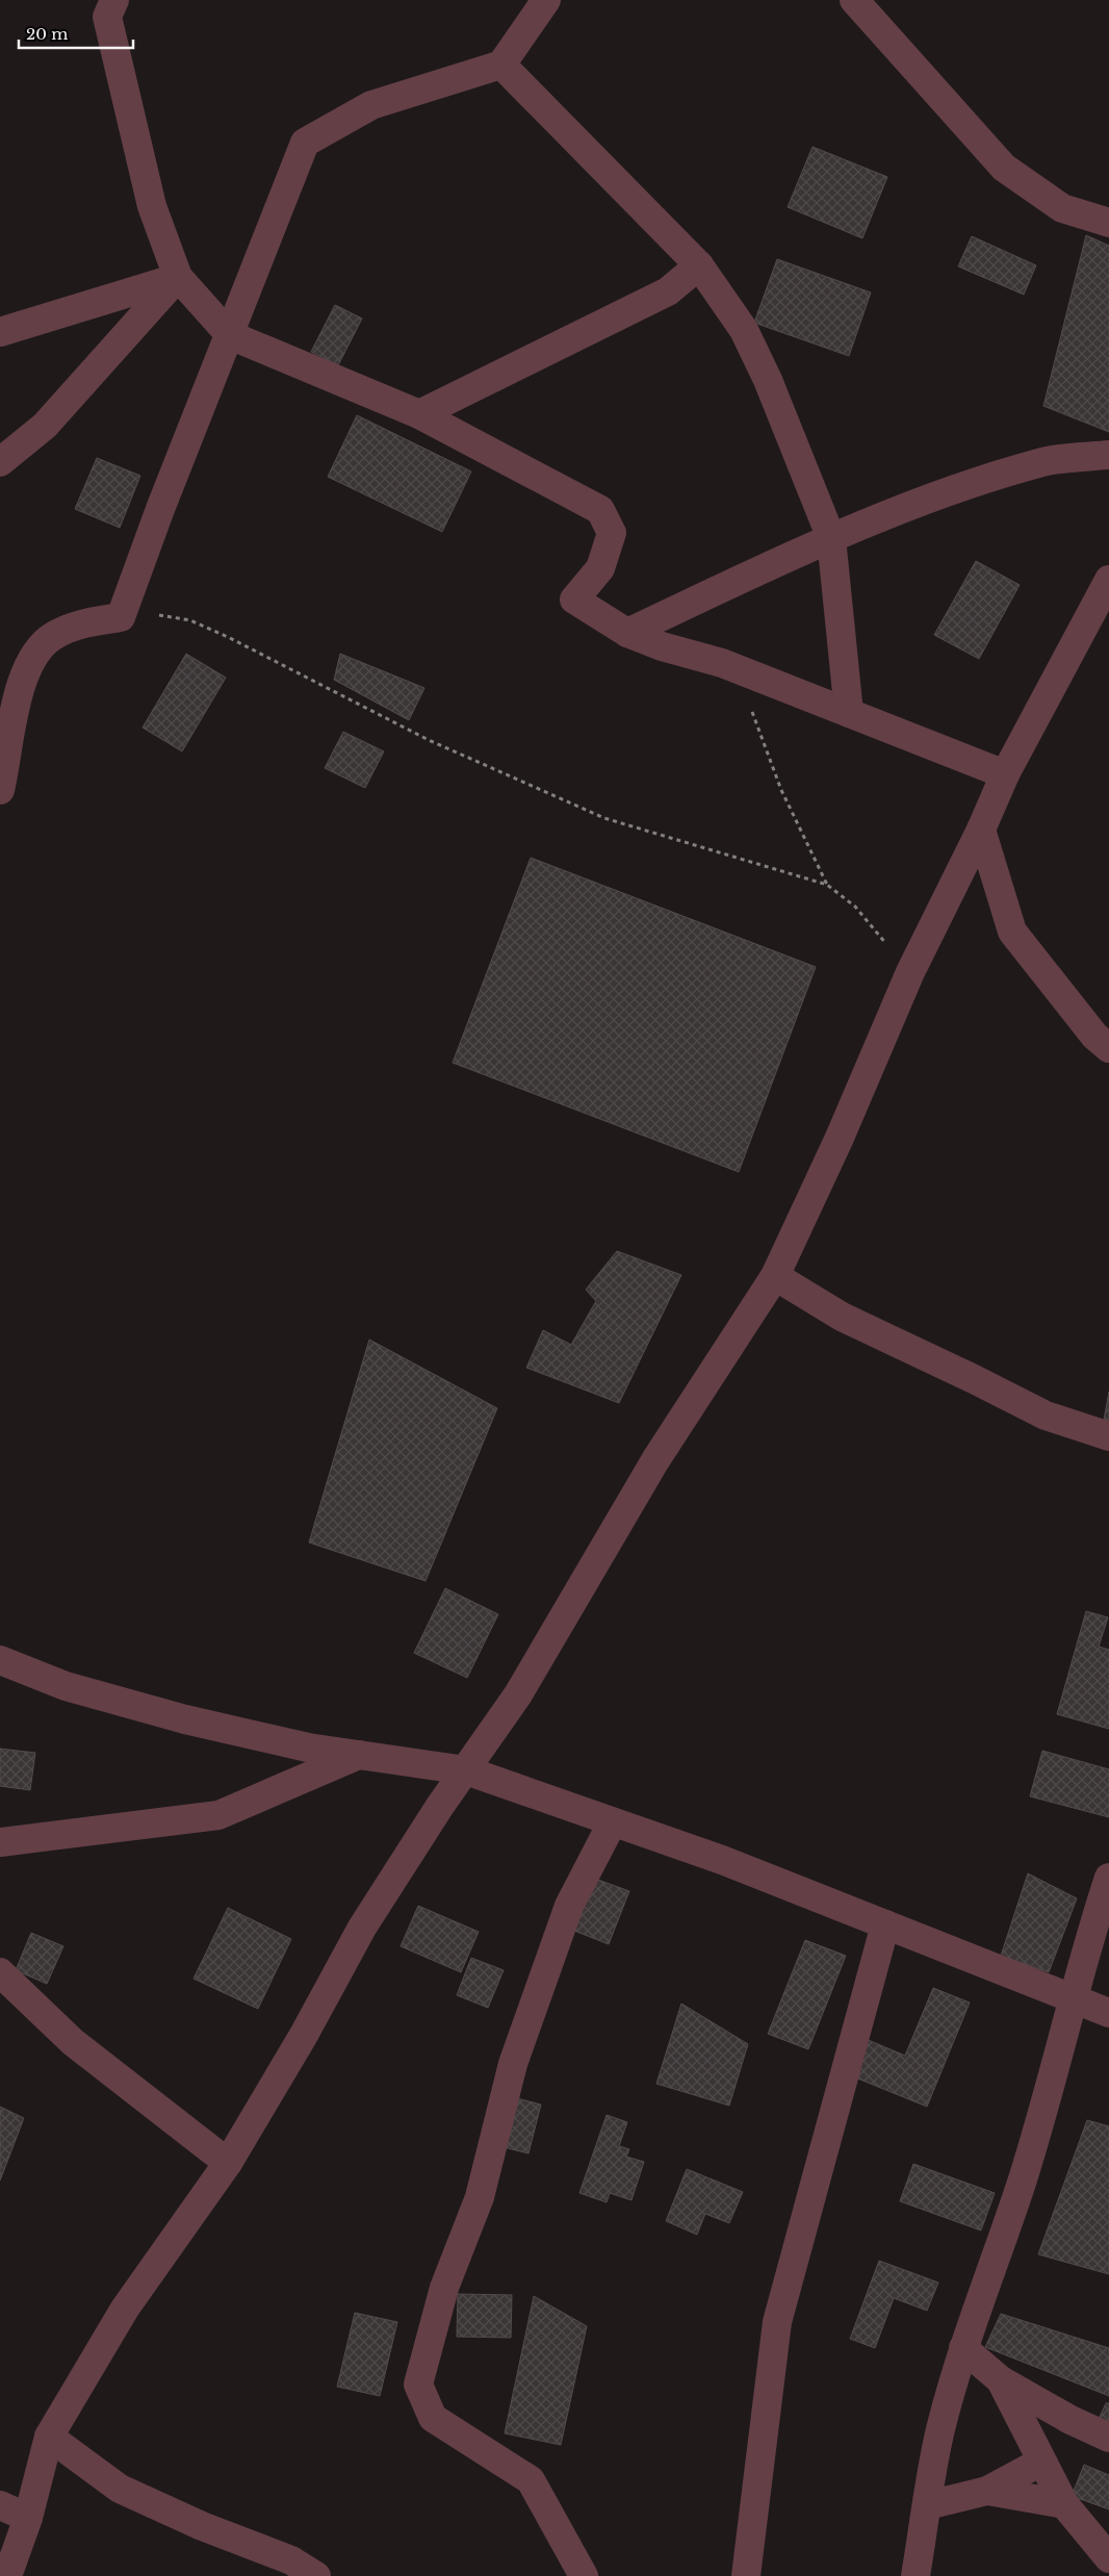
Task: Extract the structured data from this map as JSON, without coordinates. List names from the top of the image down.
{
  "scale_bar": "20 m"
}
